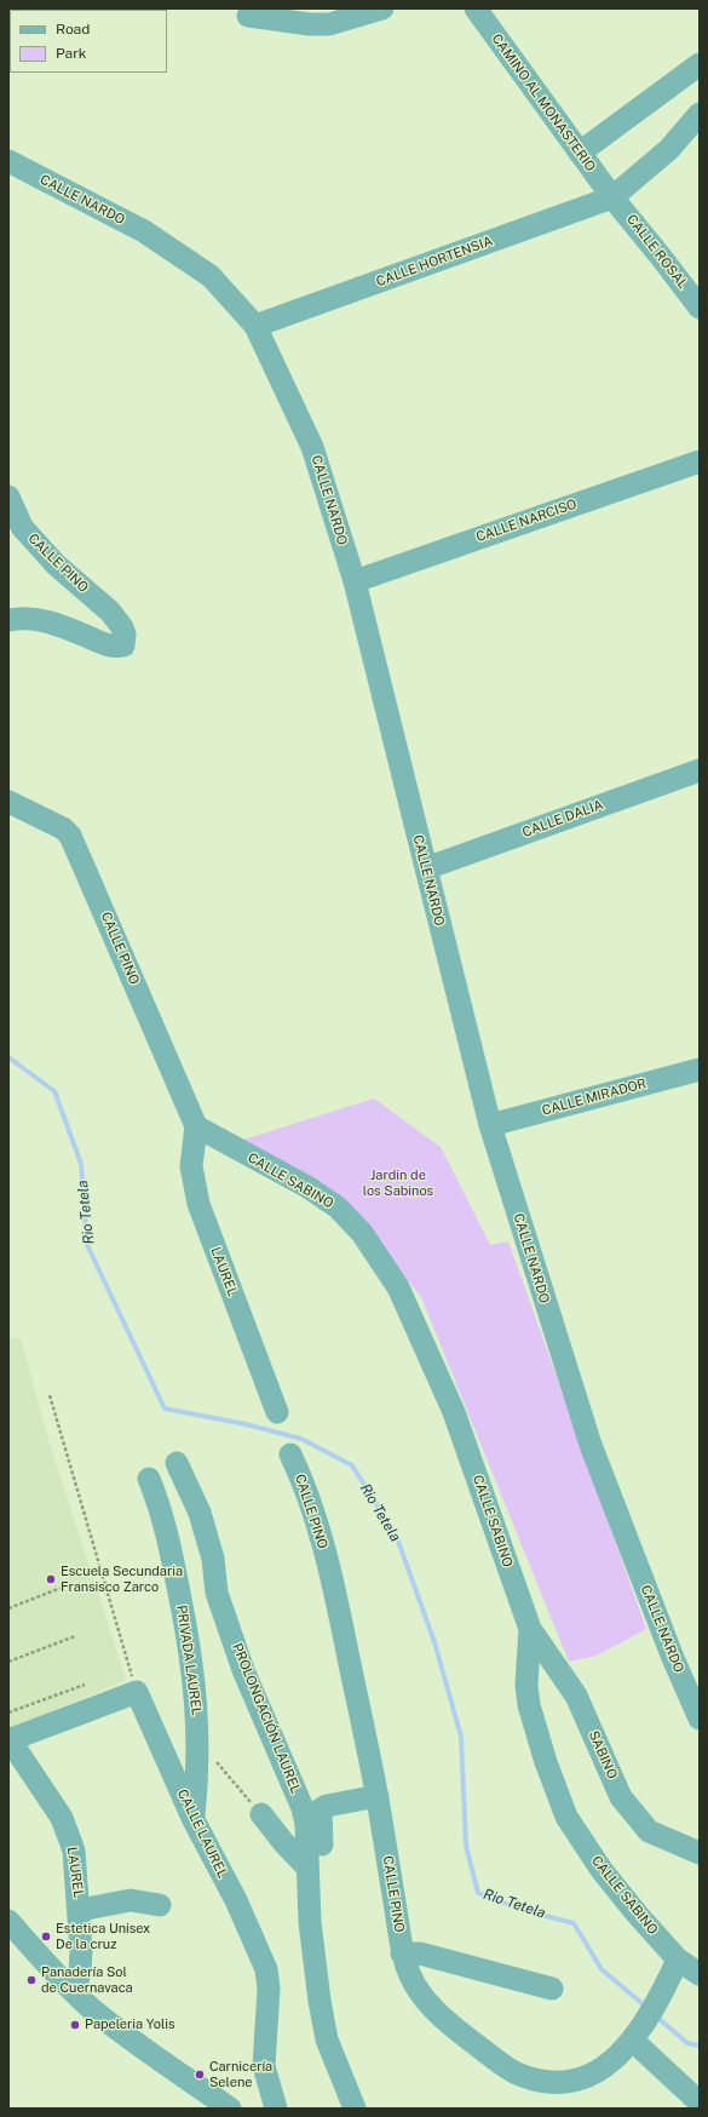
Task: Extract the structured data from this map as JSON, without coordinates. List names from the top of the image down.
{
  "streets": {
    "street": [
      "CAMINO AL MONASTERIO",
      "CALLE NARDO",
      "CALLE ROSAL",
      "CALLE HORTENSIA",
      "CALLE NARCISO",
      "CALLE PINO",
      "CALLE DALIA",
      "CALLE MIRADOR",
      "CALLE SABINO",
      "LAUREL",
      "PRIVADA LAUREL",
      "PROLONGACIÓN LAUREL",
      "SABINO",
      "CALLE LAUREL"
    ]
  },
  "crossings": [
    ["CAMINO AL MONASTERIO", "CALLE ROSAL"],
    ["CAMINO AL MONASTERIO", "CALLE HORTENSIA"],
    ["CALLE NARDO", "CALLE HORTENSIA"],
    ["CALLE NARDO", "CALLE NARCISO"],
    ["CALLE NARDO", "CALLE DALIA"],
    ["CALLE NARDO", "CALLE MIRADOR"],
    ["CALLE ROSAL", "CALLE HORTENSIA"],
    ["CALLE PINO", "CALLE SABINO"],
    ["CALLE PINO", "LAUREL"],
    ["CALLE SABINO", "LAUREL"],
    ["CALLE SABINO", "SABINO"],
    ["PRIVADA LAUREL", "CALLE LAUREL"]
  ],
  "water": ["Rio Tetela"],
  "parks": ["Jardin de los Sabinos"],
  "places": [
    "Escuela Secundaria Fransisco Zarco",
    "Estetica Unisex De la cruz",
    "Panadería Sol de Cuernavaca",
    "Papeleria Yolis",
    "Carnicería Selene"
  ],
  "legend": ["Road", "Park"]
}
